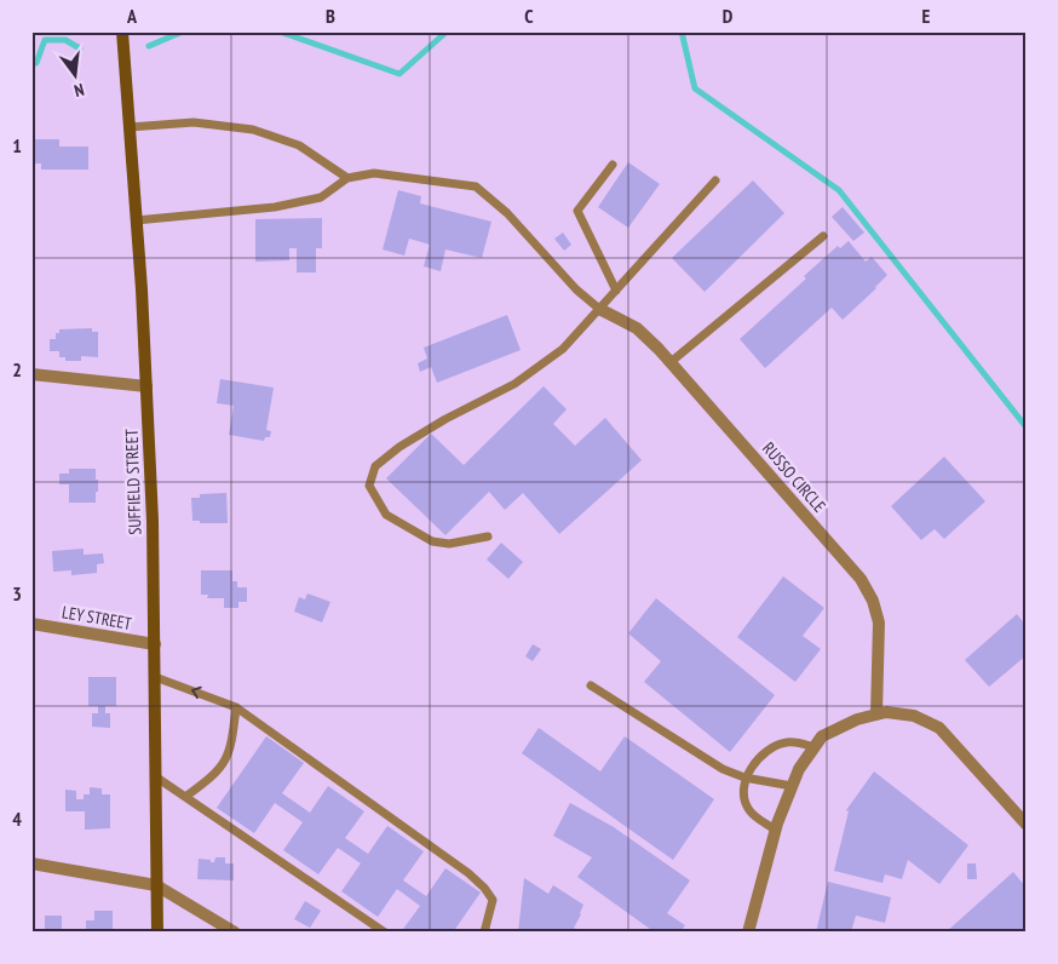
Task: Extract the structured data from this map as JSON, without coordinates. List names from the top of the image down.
{
  "streets": {
    "main road": ["SUFFIELD STREET"],
    "street": ["RUSSO CIRCLE", "LEY STREET"]
  },
  "crossings": [
    ["SUFFIELD STREET", "LEY STREET"]
  ],
  "north": "bottom",
  "grid": {
    "columns": [
      "A",
      "B",
      "C",
      "D",
      "E"
    ],
    "rows": [
      "1",
      "2",
      "3",
      "4"
    ]
  }
}
